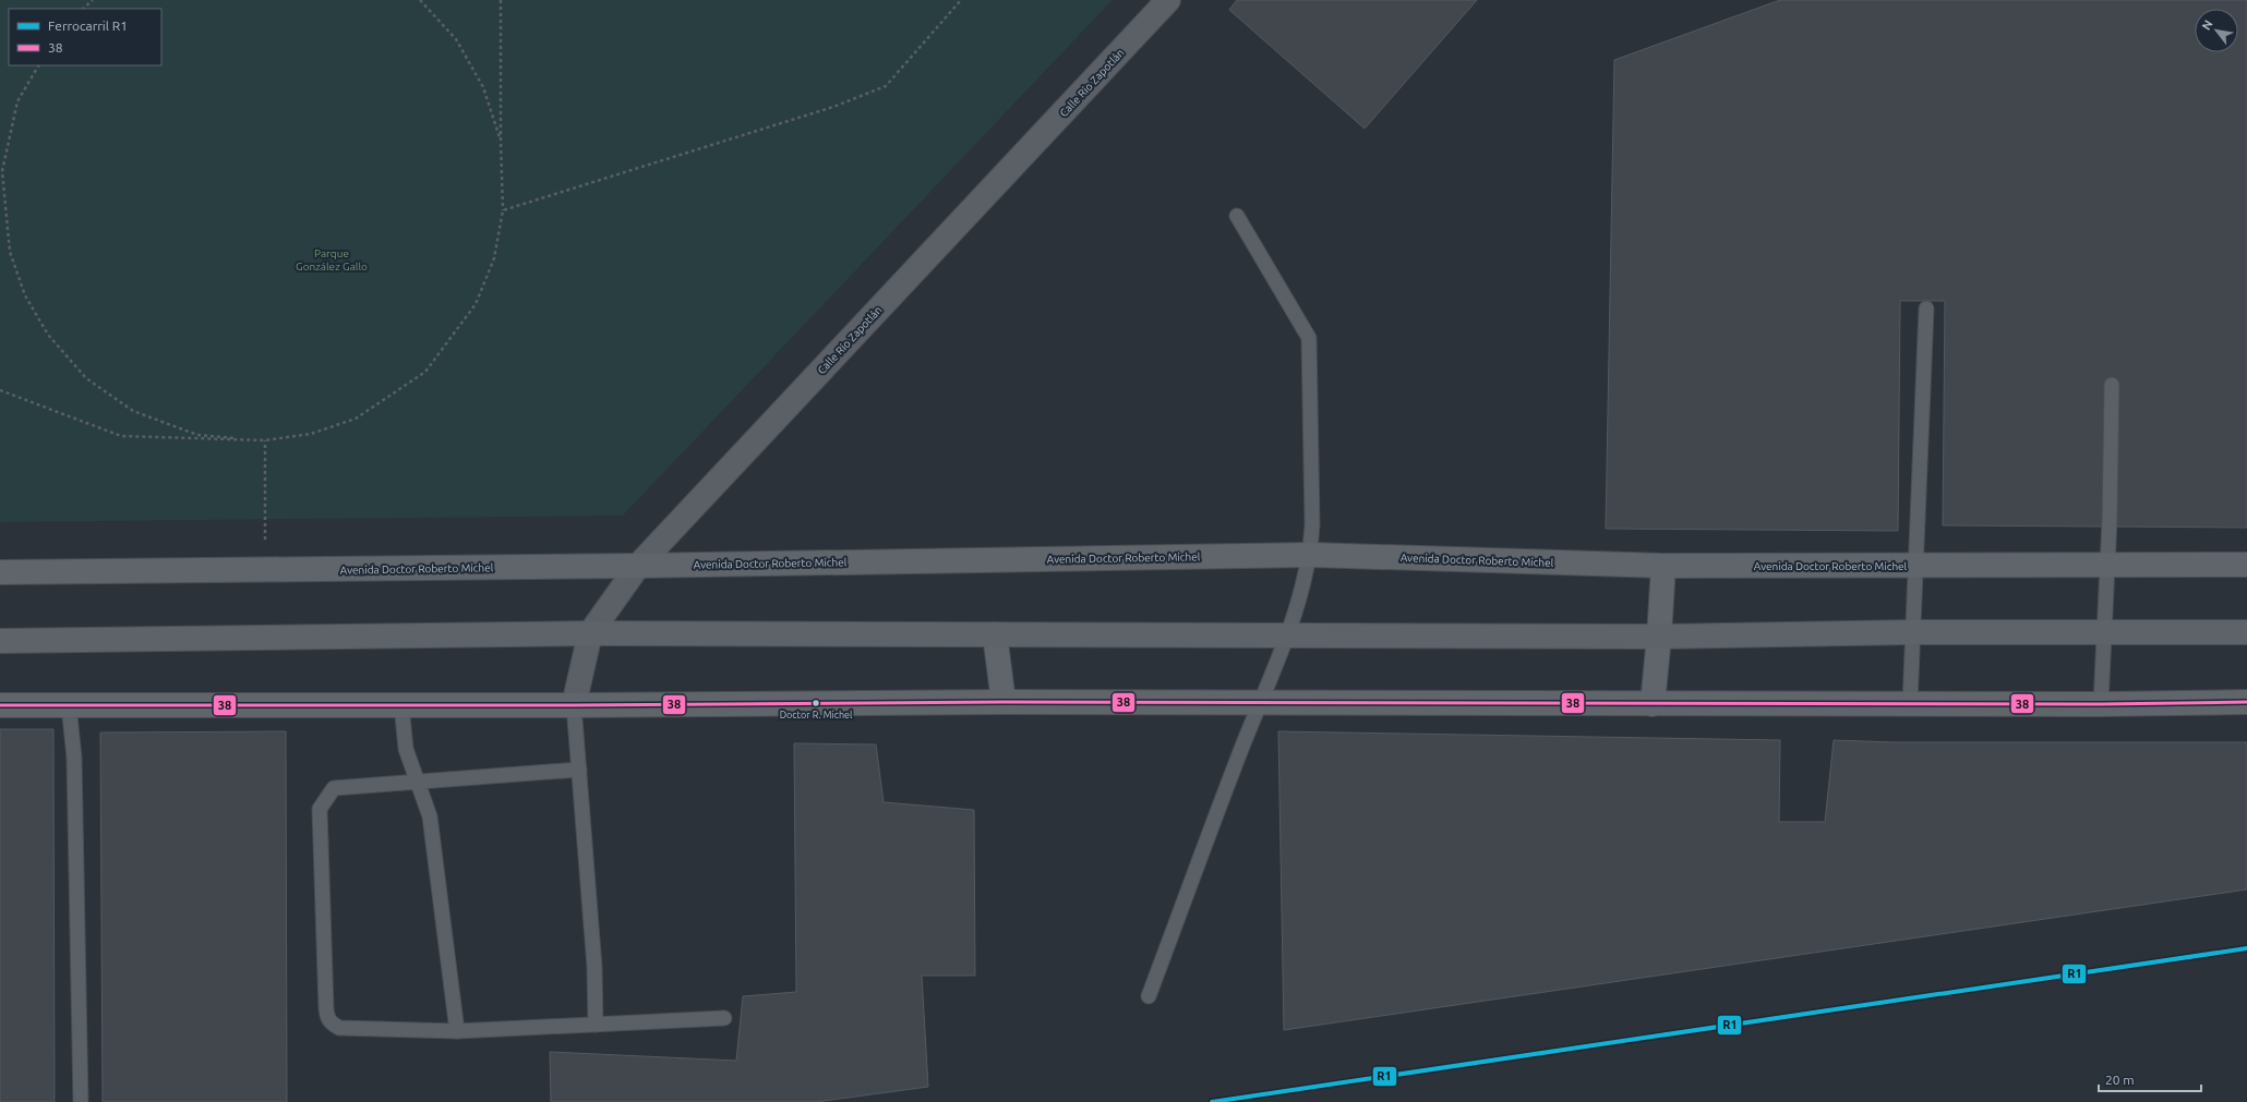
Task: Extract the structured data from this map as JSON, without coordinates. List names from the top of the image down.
{
  "streets": {
    "main road": ["Avenida Doctor Roberto Michel"],
    "street": ["Calle Río Zapotlán"]
  },
  "crossings": [
    ["Calle Río Zapotlán", "Avenida Doctor Roberto Michel"]
  ],
  "parks": ["Parque González Gallo"],
  "places": ["Doctor R. Michel"],
  "lines": ["transit line 38", "rail line R1"],
  "legend": ["Ferrocarril R1", "38"],
  "scale_bar": "20 m",
  "north": "top left"
}
